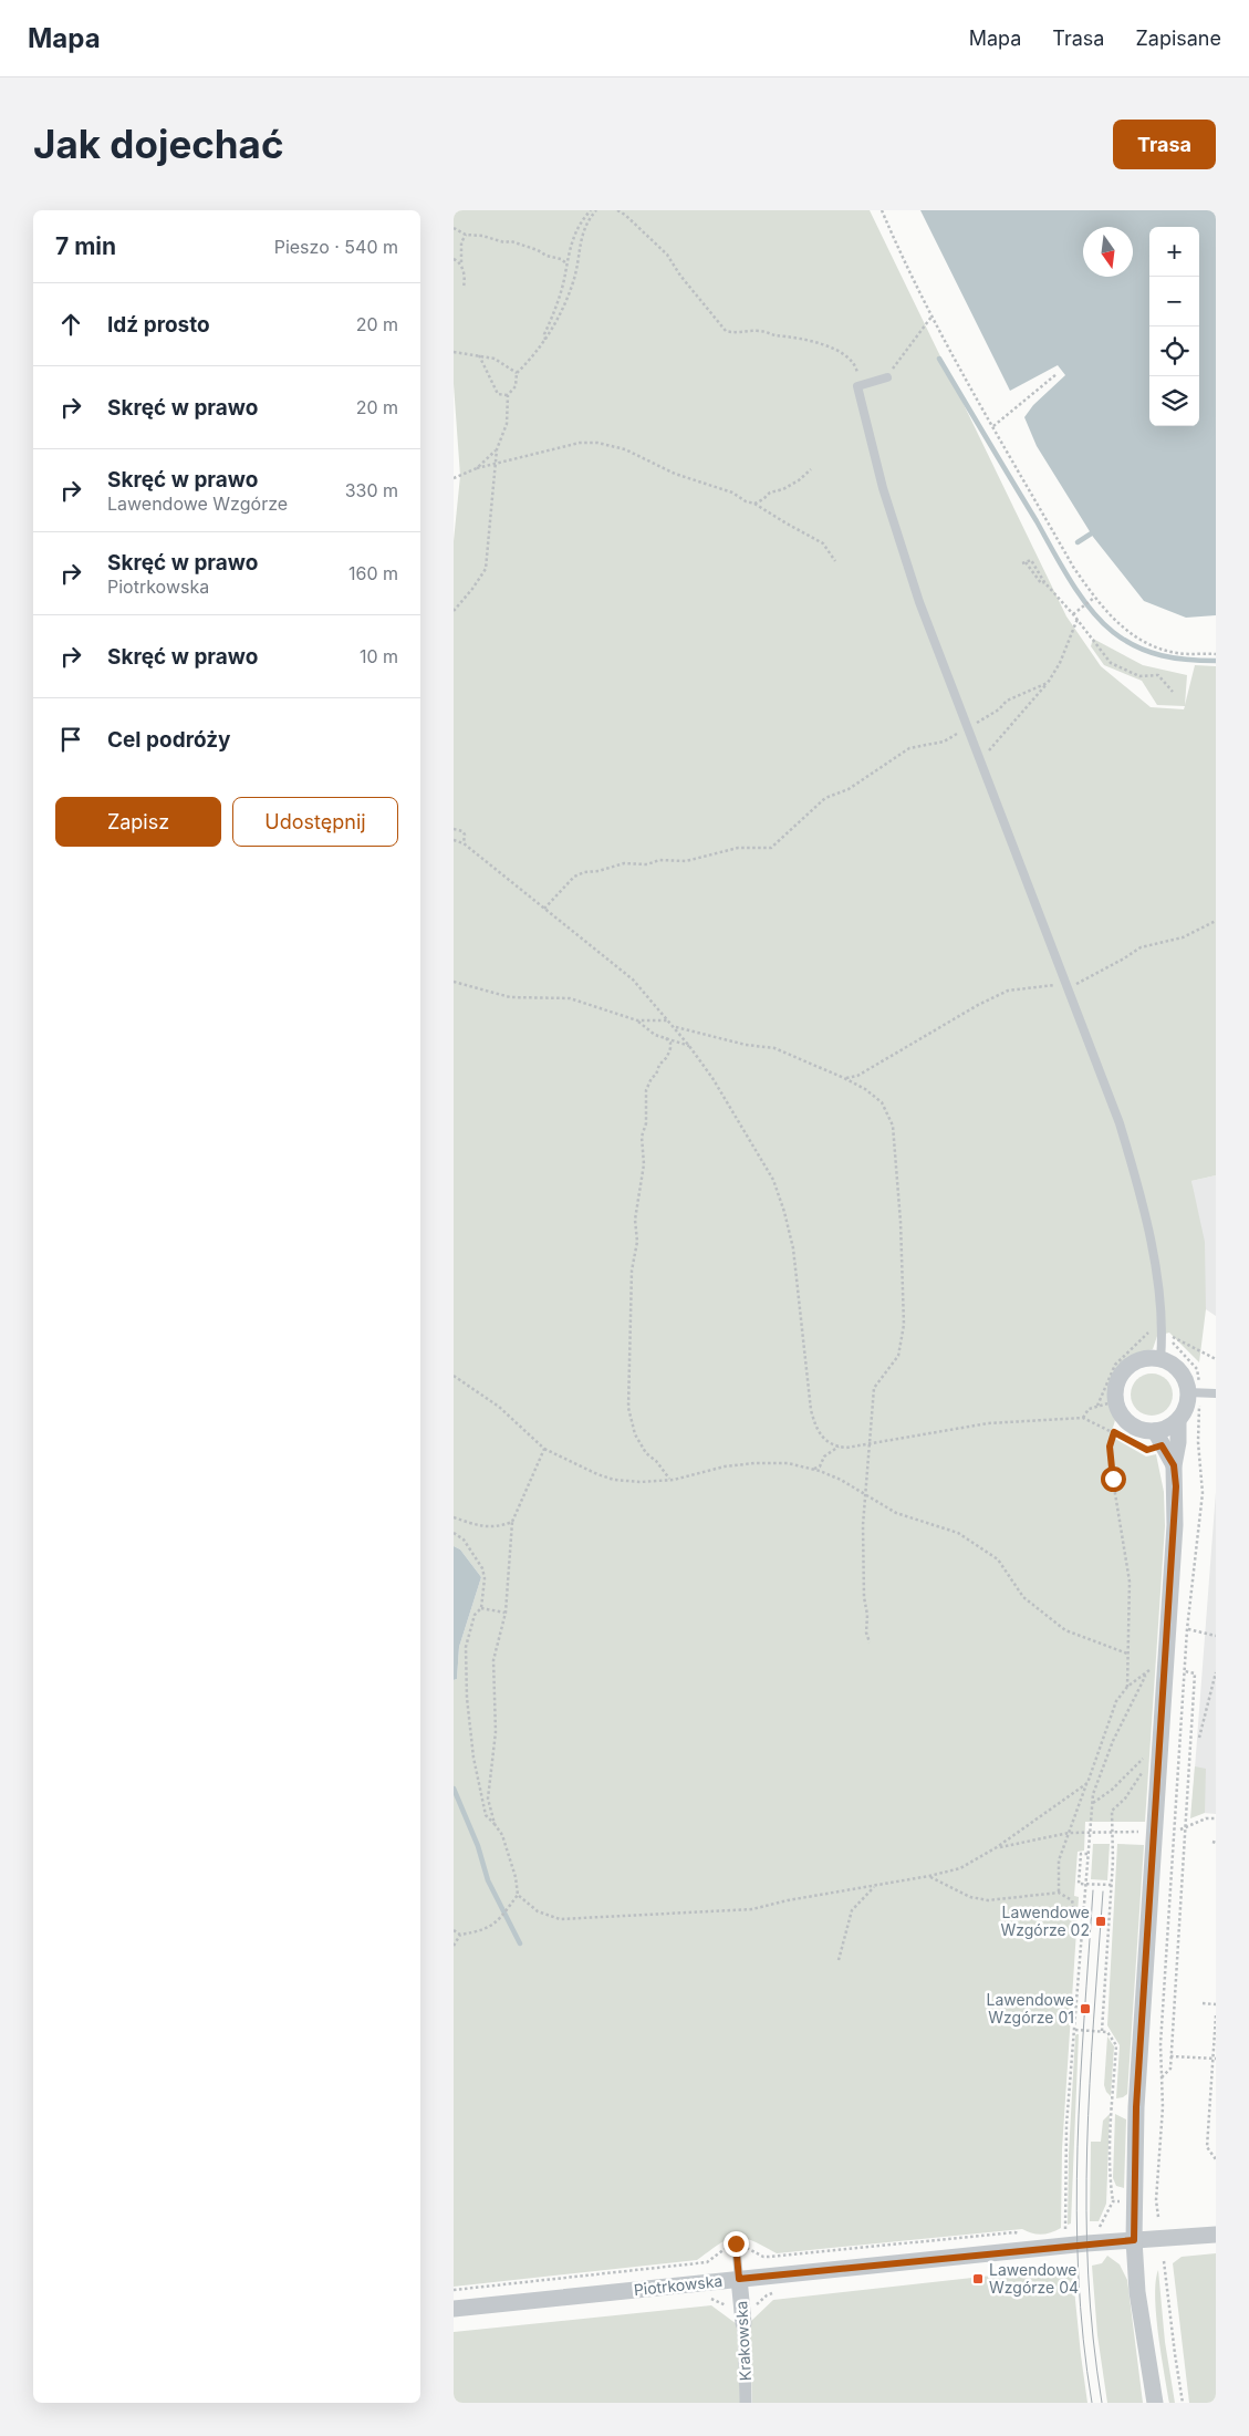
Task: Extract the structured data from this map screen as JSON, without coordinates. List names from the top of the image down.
{
  "streets": {
    "street": ["Piotrkowska", "Krakowska"]
  },
  "crossings": [
    ["Piotrkowska", "Krakowska"]
  ],
  "places": {
    "transit": ["Lawendowe Wzgórze 02", "Lawendowe Wzgórze 01", "Lawendowe Wzgórze 04"]
  },
  "north": "bottom",
  "page": {
    "header": "Mapa",
    "nav": ["Mapa", "Trasa", "Zapisane"],
    "buttons": [
      "Trasa",
      ["Zapisz", "Udostępnij"]
    ],
    "title": "Jak dojechać",
    "heading": ["7 min", "Pieszo · 540 m"],
    "map_buttons": ["+", "−"],
    "list": [
      ["Idź prosto", "20 m"],
      ["Skręć w prawo", "20 m"],
      ["Skręć w prawo", "Lawendowe Wzgórze", "330 m"],
      ["Skręć w prawo", "Piotrkowska", "160 m"],
      ["Skręć w prawo", "10 m"],
      "Cel podróży"
    ]
  }
}
